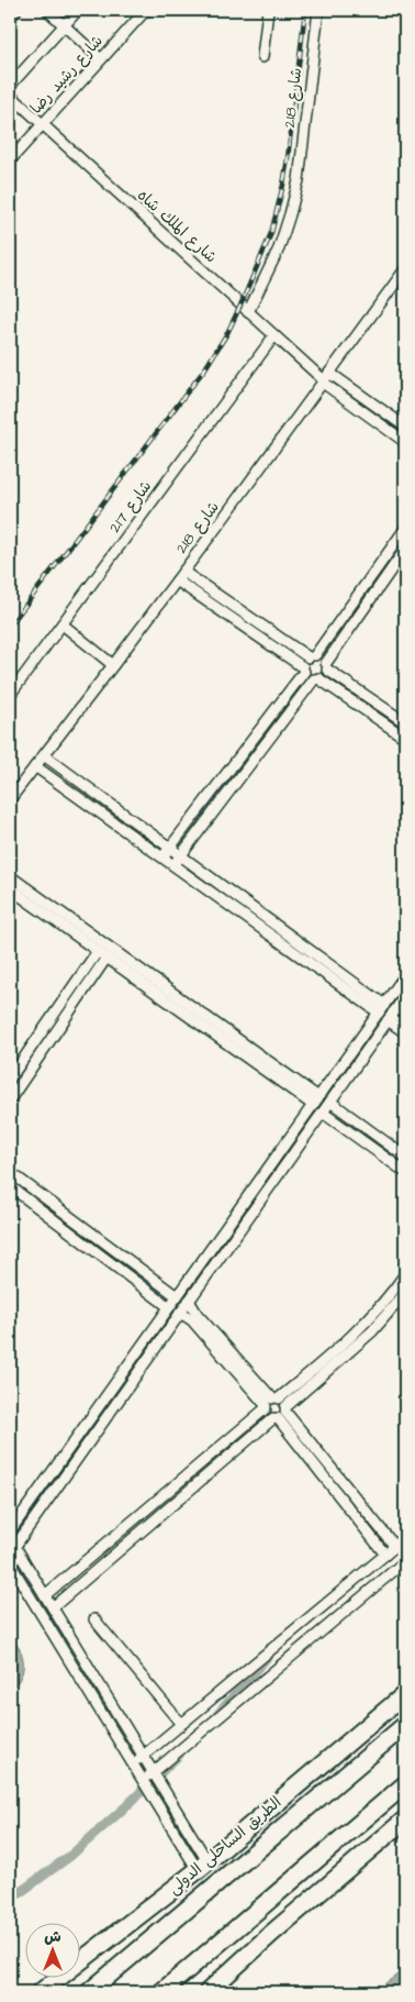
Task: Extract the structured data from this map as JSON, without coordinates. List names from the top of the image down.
{
  "streets": {
    "highway": ["الطريق الساحلى الدولى"],
    "street": [
      "شارع رشيد رضا",
      "شارع 218",
      "شارع الملك شاه",
      "شارع 217"
    ]
  },
  "crossings": [
    ["شارع رشيد رضا", "شارع الملك شاه"],
    ["شارع 218", "شارع الملك شاه"],
    ["شارع الملك شاه", "شارع 217"]
  ],
  "north": "top"
}
